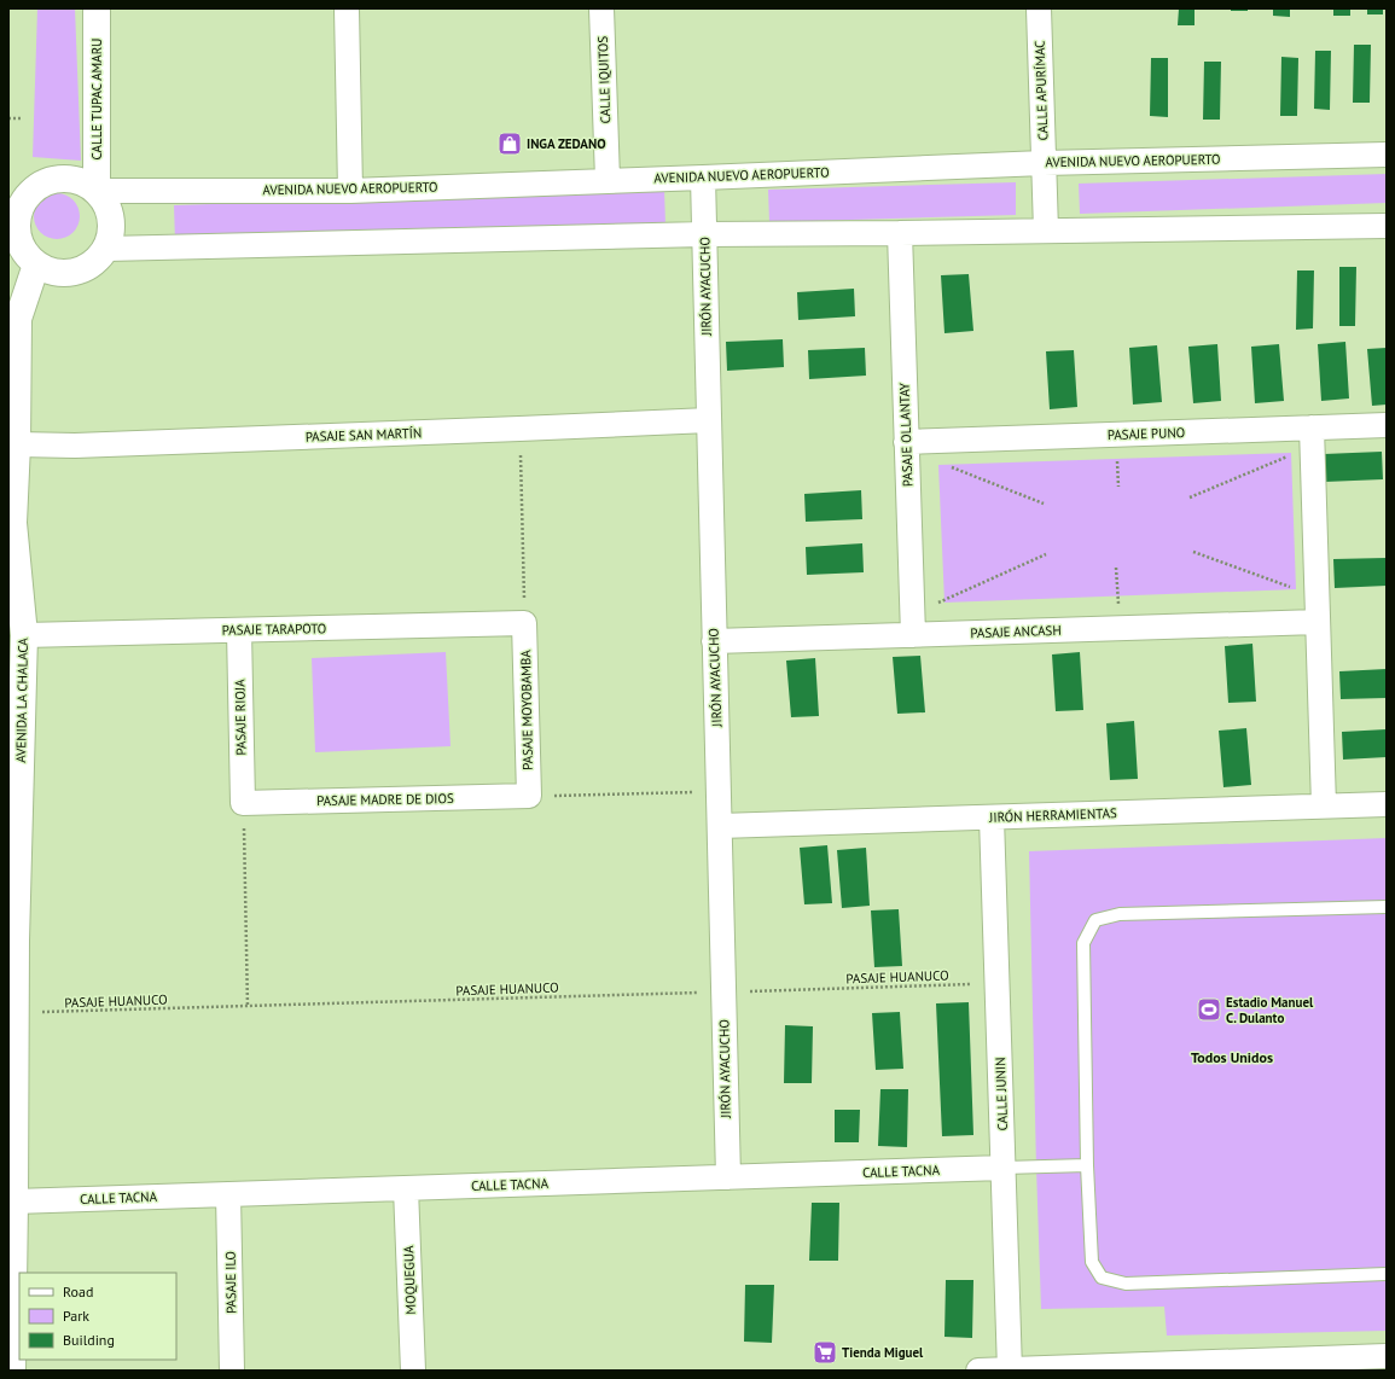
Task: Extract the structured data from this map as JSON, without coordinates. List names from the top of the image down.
{
  "streets": {
    "street": [
      "CALLE IQUITOS",
      "CALLE APURÍMAC",
      "CALLE TUPAC AMARU",
      "AVENIDA NUEVO AEROPUERTO",
      "JIRÓN AYACUCHO",
      "PASAJE PUNO",
      "PASAJE SAN MARTÍN",
      "PASAJE OLLANTAY",
      "PASAJE TARAPOTO",
      "PASAJE ANCASH",
      "AVENIDA LA CHALACA",
      "PASAJE MOYOBAMBA",
      "PASAJE RIOJA",
      "PASAJE MADRE DE DIOS",
      "JIRÓN HERRAMIENTAS",
      "CALLE JUNIN",
      "CALLE TACNA",
      "MOQUEGUA",
      "PASAJE ILO"
    ],
    "path": ["PASAJE HUANUCO"]
  },
  "crossings": [
    ["CALLE IQUITOS", "AVENIDA NUEVO AEROPUERTO"],
    ["CALLE APURÍMAC", "AVENIDA NUEVO AEROPUERTO"],
    ["CALLE TUPAC AMARU", "AVENIDA NUEVO AEROPUERTO"],
    ["CALLE TUPAC AMARU", "AVENIDA LA CHALACA"],
    ["AVENIDA NUEVO AEROPUERTO", "JIRÓN AYACUCHO"],
    ["AVENIDA NUEVO AEROPUERTO", "AVENIDA LA CHALACA"],
    ["JIRÓN AYACUCHO", "PASAJE SAN MARTÍN"],
    ["JIRÓN AYACUCHO", "PASAJE ANCASH"],
    ["JIRÓN AYACUCHO", "JIRÓN HERRAMIENTAS"],
    ["JIRÓN AYACUCHO", "PASAJE HUANUCO"],
    ["JIRÓN AYACUCHO", "CALLE TACNA"],
    ["PASAJE PUNO", "PASAJE OLLANTAY"],
    ["PASAJE SAN MARTÍN", "AVENIDA LA CHALACA"],
    ["PASAJE OLLANTAY", "PASAJE ANCASH"],
    ["PASAJE TARAPOTO", "AVENIDA LA CHALACA"],
    ["PASAJE TARAPOTO", "PASAJE MOYOBAMBA"],
    ["PASAJE TARAPOTO", "PASAJE RIOJA"],
    ["AVENIDA LA CHALACA", "PASAJE HUANUCO"],
    ["AVENIDA LA CHALACA", "CALLE TACNA"],
    ["PASAJE MOYOBAMBA", "PASAJE MADRE DE DIOS"],
    ["PASAJE RIOJA", "PASAJE MADRE DE DIOS"],
    ["JIRÓN HERRAMIENTAS", "CALLE JUNIN"],
    ["PASAJE HUANUCO", "CALLE JUNIN"],
    ["CALLE JUNIN", "CALLE TACNA"],
    ["CALLE TACNA", "MOQUEGUA"],
    ["CALLE TACNA", "PASAJE ILO"]
  ],
  "districts": ["Todos Unidos"],
  "places": {
    "shop": ["INGA ZEDANO"],
    "sports": ["Estadio Manuel C. Dulanto"],
    "supermarket": ["Tienda Miguel"]
  },
  "legend": ["Road", "Park", "Building"]
}
